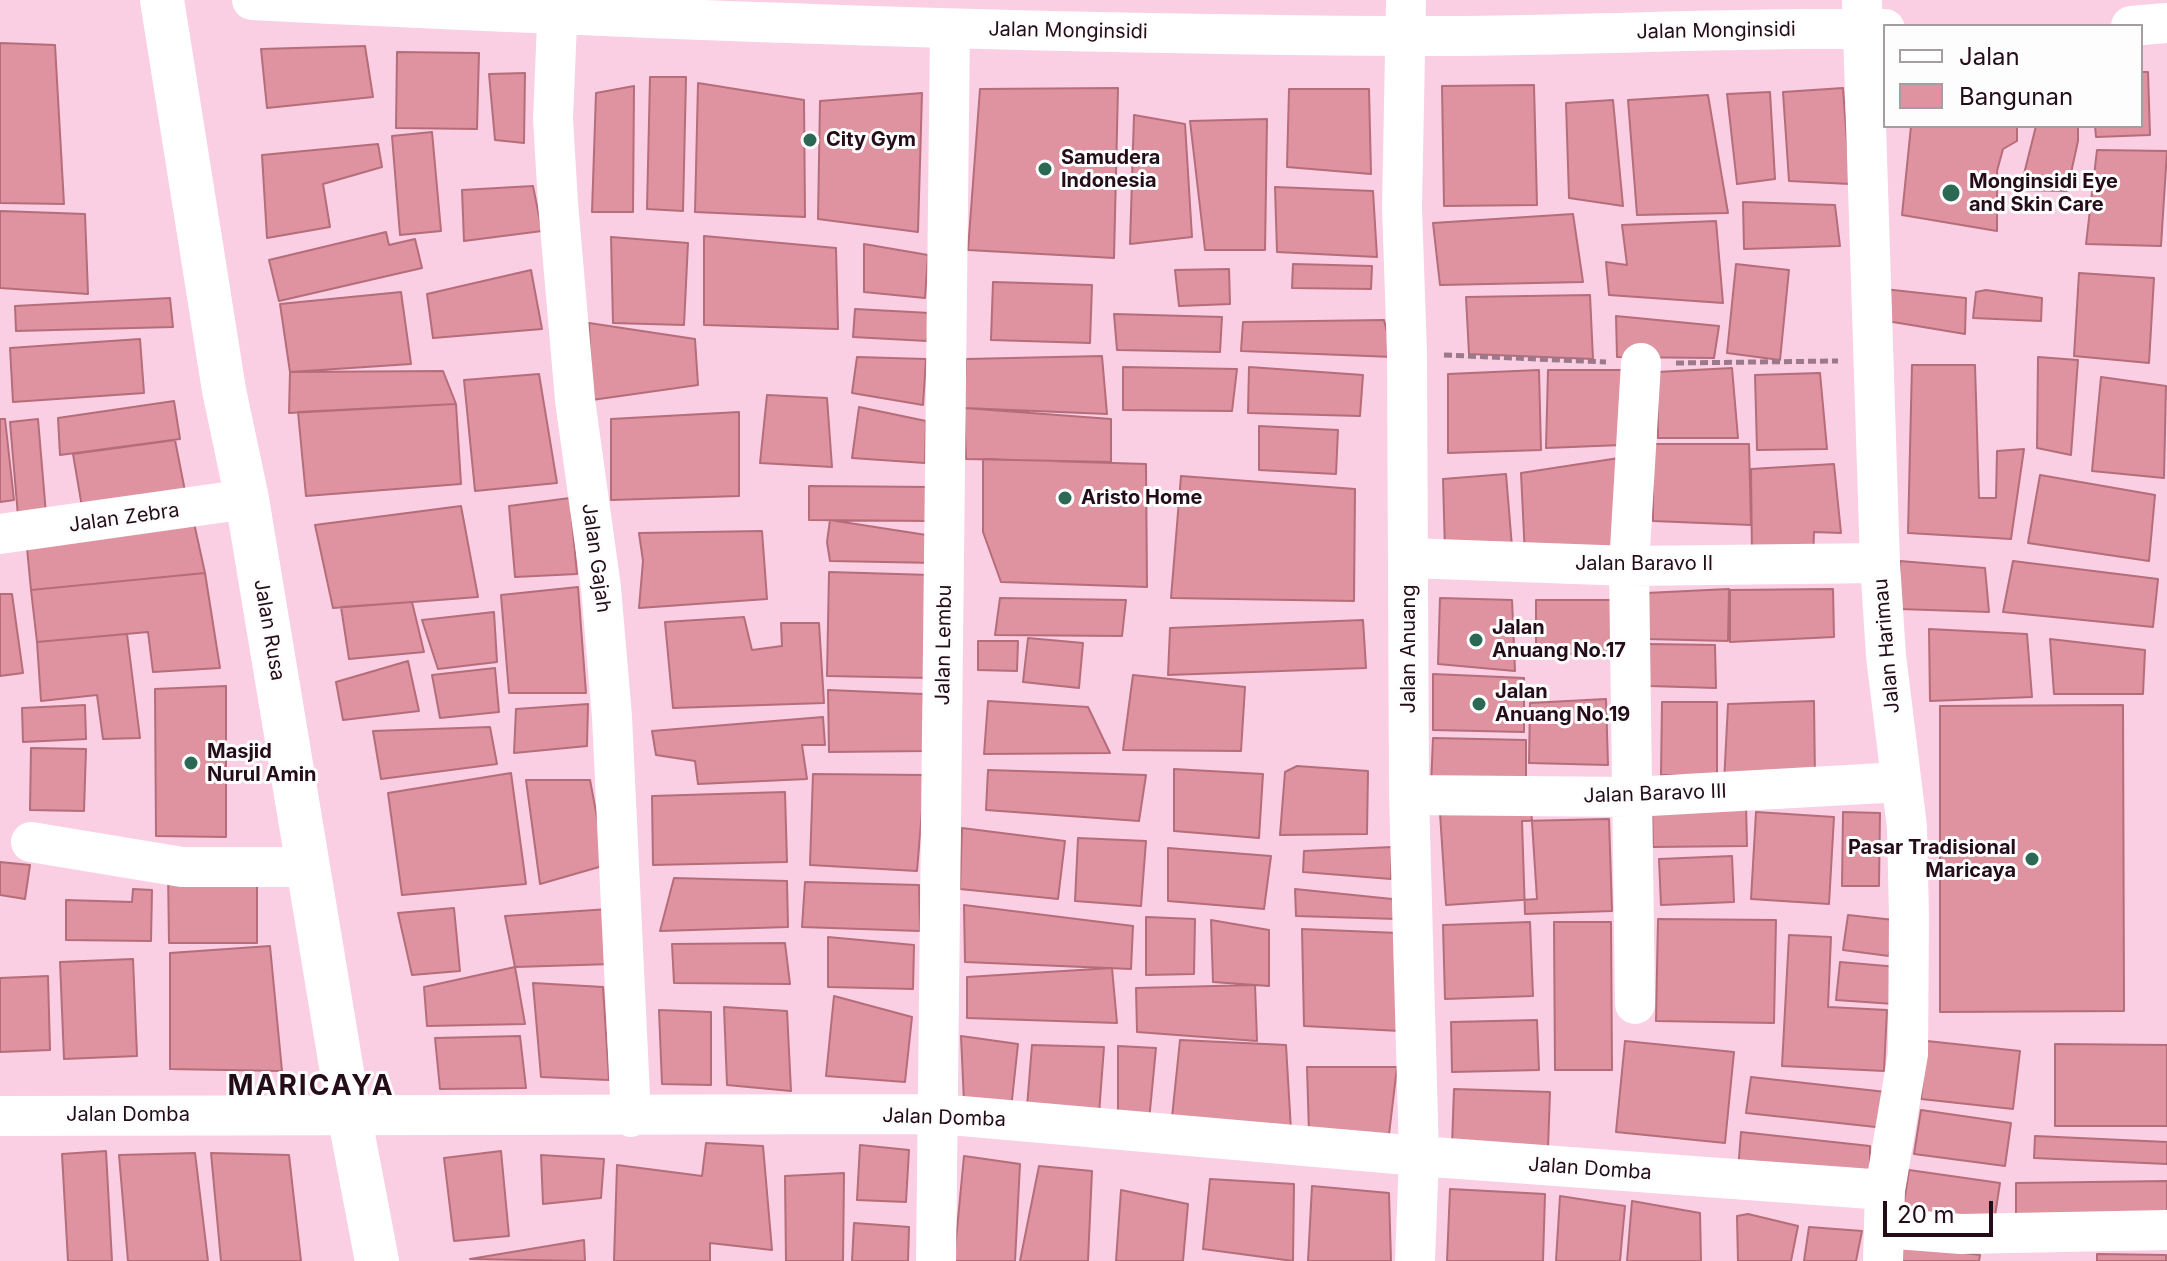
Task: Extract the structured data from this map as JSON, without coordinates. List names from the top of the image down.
{
  "streets": {
    "main road": ["Jalan Rusa"],
    "street": [
      "Jalan Monginsidi",
      "Jalan Zebra",
      "Jalan Gajah",
      "Jalan Baravo II",
      "Jalan Lembu",
      "Jalan Harimau",
      "Jalan Anuang",
      "Jalan Baravo III",
      "Jalan Domba"
    ]
  },
  "crossings": [
    ["Jalan Monginsidi", "Jalan Gajah"],
    ["Jalan Monginsidi", "Jalan Lembu"],
    ["Jalan Monginsidi", "Jalan Harimau"],
    ["Jalan Monginsidi", "Jalan Anuang"],
    ["Jalan Zebra", "Jalan Rusa"],
    ["Jalan Gajah", "Jalan Domba"],
    ["Jalan Baravo II", "Jalan Harimau"],
    ["Jalan Baravo II", "Jalan Anuang"],
    ["Jalan Rusa", "Jalan Domba"],
    ["Jalan Lembu", "Jalan Domba"],
    ["Jalan Harimau", "Jalan Baravo III"],
    ["Jalan Harimau", "Jalan Domba"],
    ["Jalan Anuang", "Jalan Baravo III"],
    ["Jalan Anuang", "Jalan Domba"]
  ],
  "districts": ["MARICAYA"],
  "places": [
    "City Gym",
    "Samudera Indonesia",
    "Monginsidi Eye and Skin Care",
    "Aristo Home",
    "Jalan Anuang No.17",
    "Jalan Anuang No.19",
    "Masjid Nurul Amin",
    "Pasar Tradisional Maricaya"
  ],
  "legend": ["Jalan", "Bangunan"],
  "scale_bar": "20 m"
}
